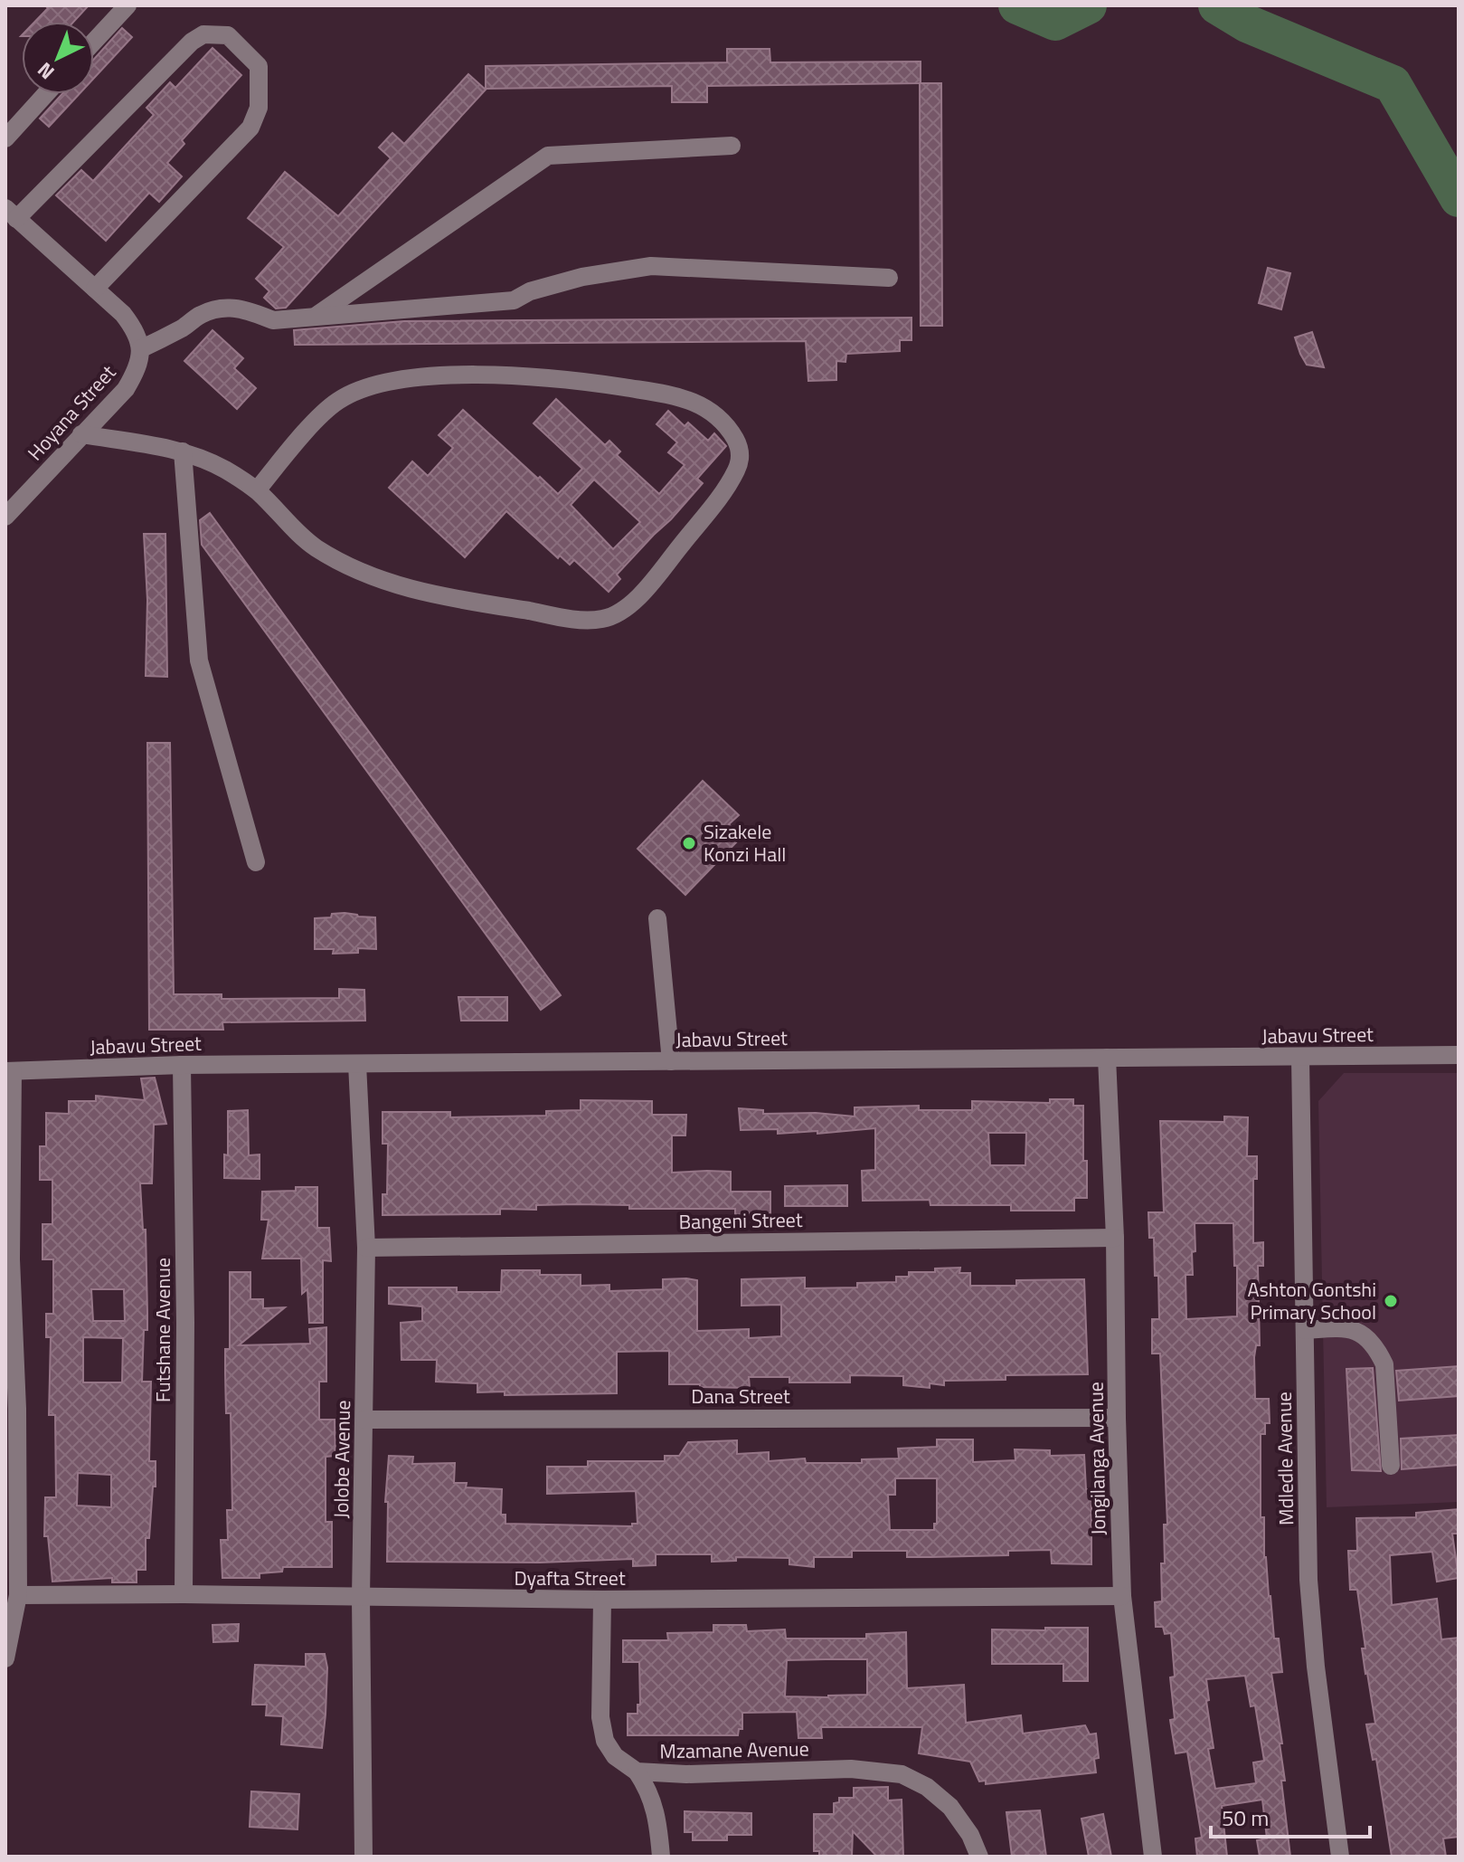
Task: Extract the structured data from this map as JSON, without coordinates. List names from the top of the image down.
{
  "streets": {
    "street": [
      "Hoyana Street",
      "Jabavu Street",
      "Bangeni Street",
      "Futshane Avenue",
      "Dana Street",
      "Jongilanga Avenue",
      "Mdledle Avenue",
      "Jolobe Avenue",
      "Dyafta Street",
      "Mzamane Avenue"
    ]
  },
  "crossings": [
    ["Jabavu Street", "Futshane Avenue"],
    ["Jabavu Street", "Jongilanga Avenue"],
    ["Jabavu Street", "Mdledle Avenue"],
    ["Jabavu Street", "Jolobe Avenue"],
    ["Bangeni Street", "Jongilanga Avenue"],
    ["Bangeni Street", "Jolobe Avenue"],
    ["Futshane Avenue", "Dyafta Street"],
    ["Dana Street", "Jongilanga Avenue"],
    ["Dana Street", "Jolobe Avenue"],
    ["Jongilanga Avenue", "Dyafta Street"],
    ["Jolobe Avenue", "Dyafta Street"],
    ["Dyafta Street", "Mzamane Avenue"]
  ],
  "places": ["Sizakele Konzi Hall", "Ashton Gontshi Primary School"],
  "scale_bar": "50 m",
  "north": "bottom left"
}
